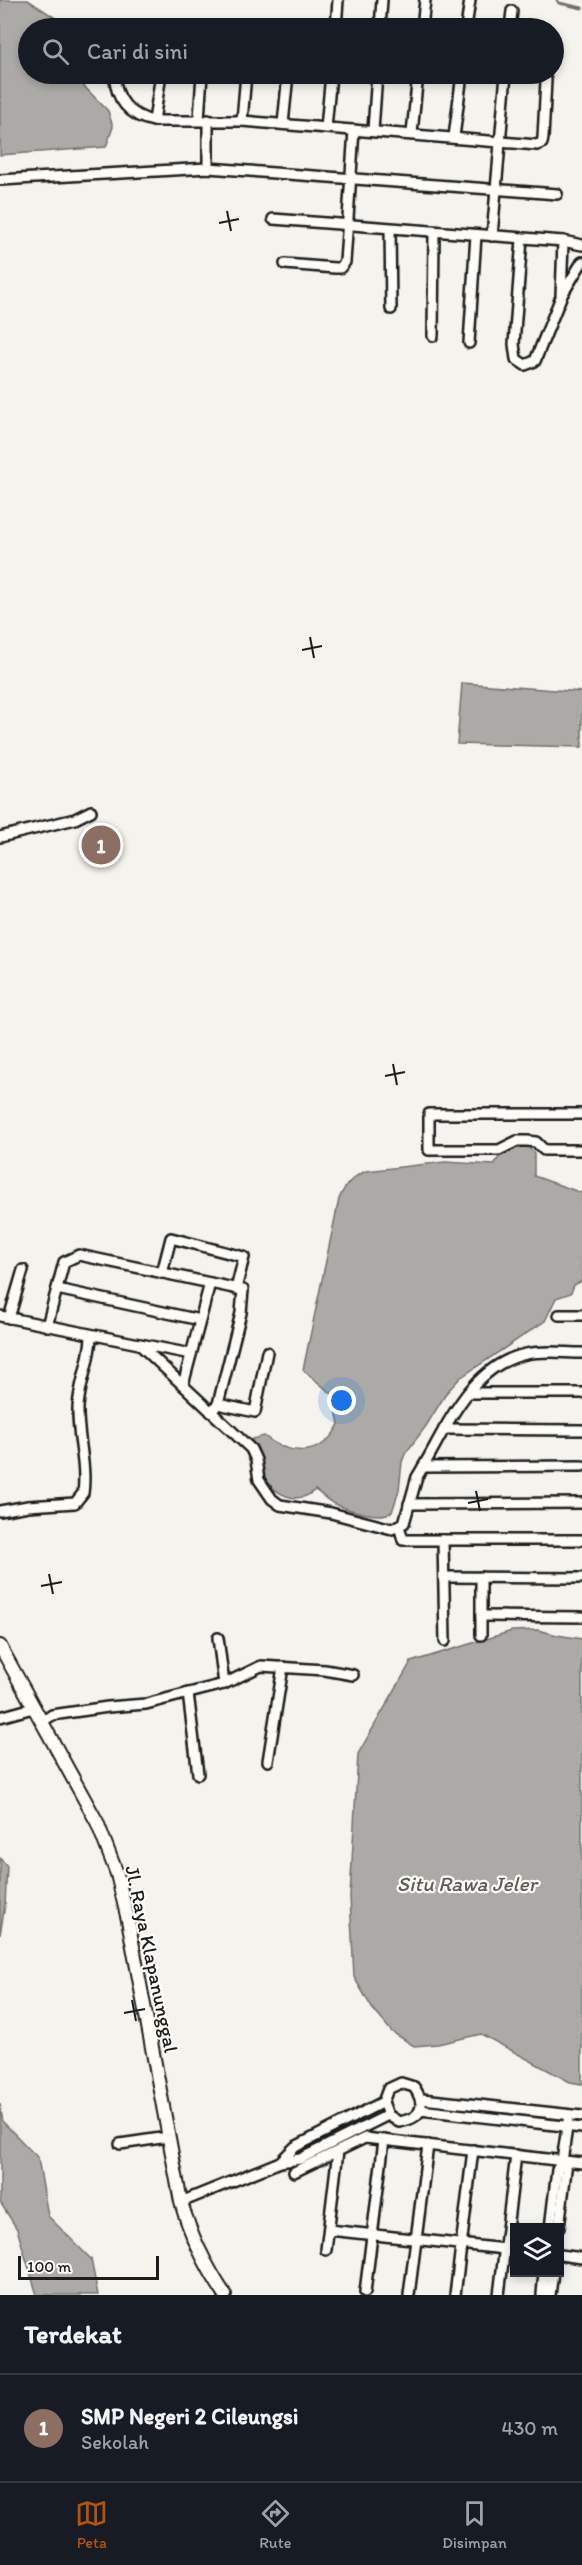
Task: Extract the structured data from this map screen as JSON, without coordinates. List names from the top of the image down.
{
  "streets": {
    "street": ["Jl. Raya Klapanunggal"]
  },
  "water": ["Situ Rawa Jeler"],
  "scale_bar": "100 m",
  "page": {
    "search": "Cari di sini",
    "pins": "1",
    "scale": "100 m",
    "heading": "Terdekat",
    "list": [
      {
        "mark": "1",
        "name": "SMP Negeri 2 Cileungsi",
        "note": "Sekolah",
        "value": "430 m"
      }
    ],
    "nav": ["Peta", "Rute", "Disimpan"]
  }
}
